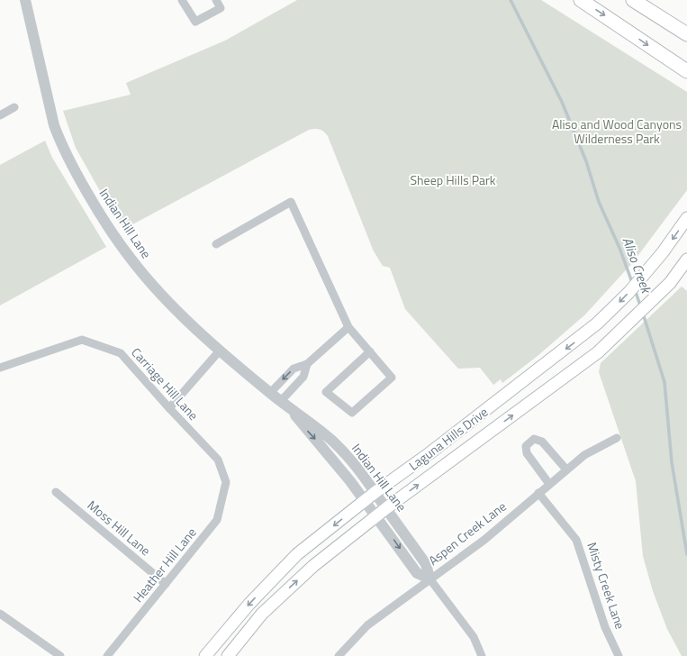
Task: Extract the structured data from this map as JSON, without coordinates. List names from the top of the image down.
{
  "streets": {
    "main road": ["Laguna Hills Drive"],
    "street": [
      "Indian Hill Lane",
      "Carriage Hill Lane",
      "Moss Hill Lane",
      "Aspen Creek Lane",
      "Heather Hill Lane",
      "Misty Creek Lane"
    ]
  },
  "crossings": [
    ["Indian Hill Lane", "Laguna Hills Drive"],
    ["Indian Hill Lane", "Aspen Creek Lane"],
    ["Carriage Hill Lane", "Heather Hill Lane"],
    ["Moss Hill Lane", "Heather Hill Lane"],
    ["Aspen Creek Lane", "Misty Creek Lane"]
  ],
  "water": ["Aliso Creek"],
  "parks": ["Aliso and Wood Canyons Wilderness Park", "Sheep Hills Park"]
}
